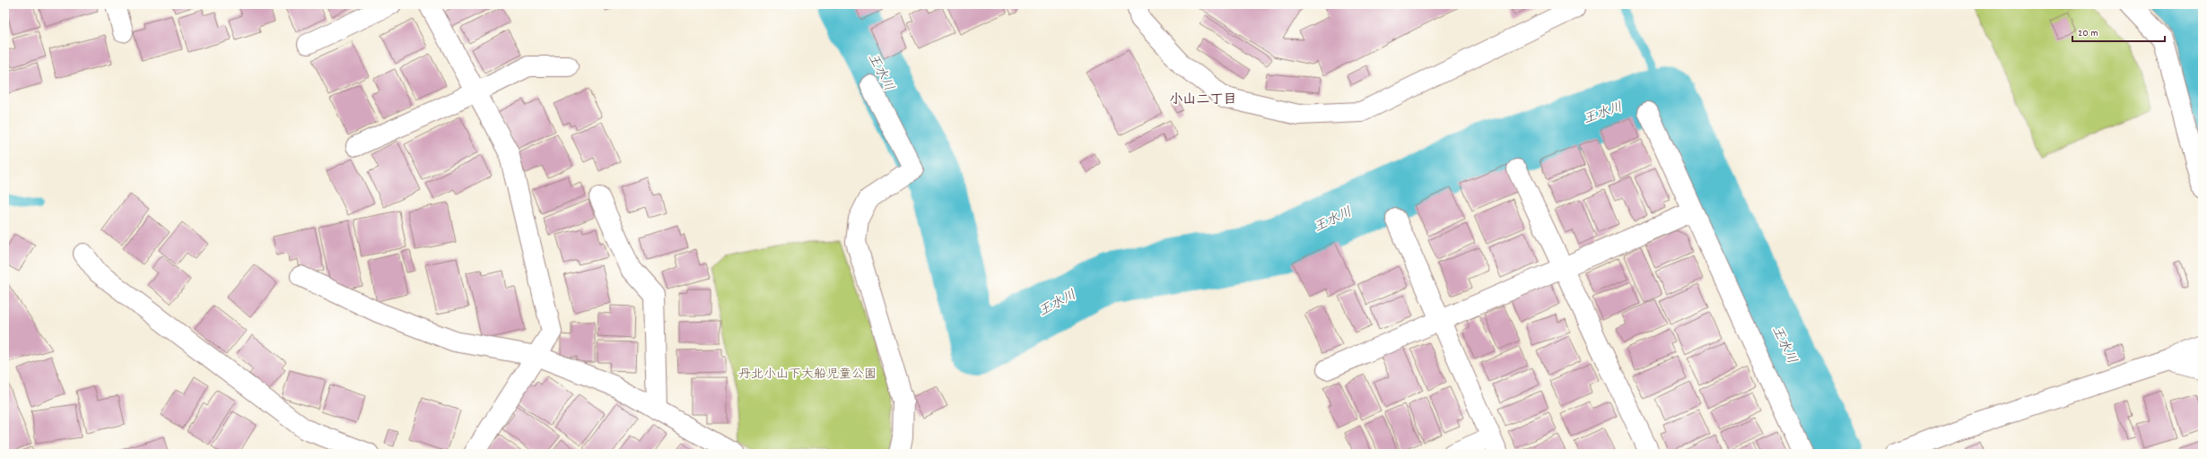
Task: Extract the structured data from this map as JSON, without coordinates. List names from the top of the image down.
{
  "districts": ["小山二丁目"],
  "water": ["王水川"],
  "parks": ["丹北小山下大船児童公園"],
  "scale_bar": "20 m"
}
